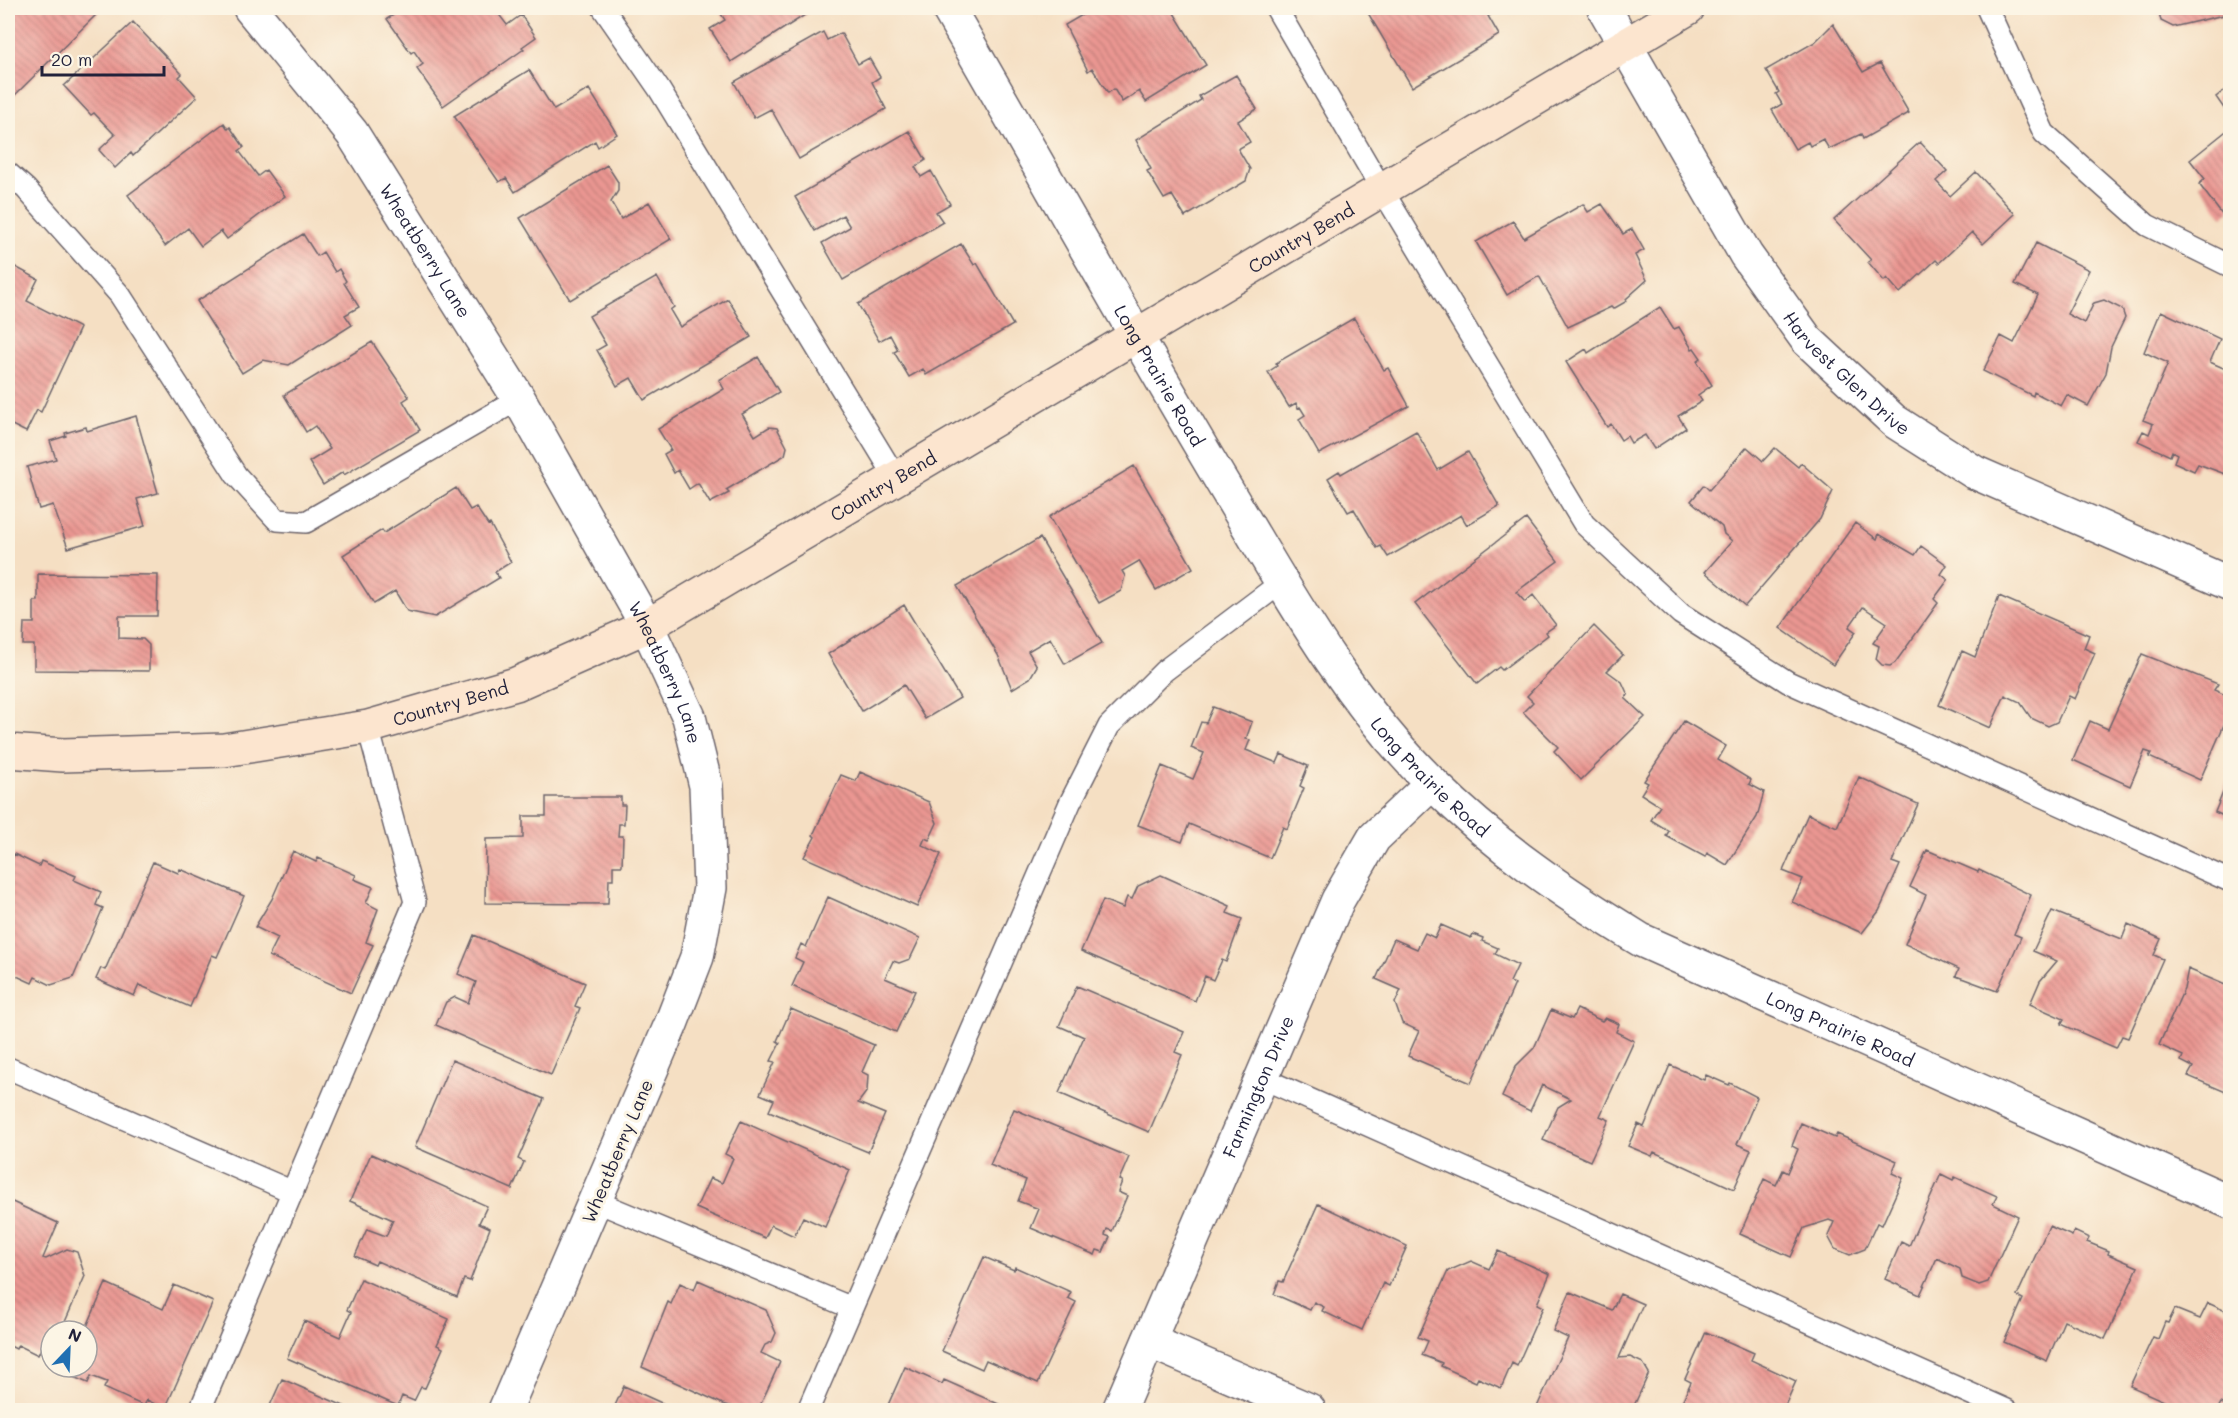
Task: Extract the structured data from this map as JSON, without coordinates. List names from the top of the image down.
{
  "streets": {
    "street": [
      "Country Bend",
      "Wheatberry Lane",
      "Harvest Glen Drive",
      "Long Prairie Road",
      "Farmington Drive"
    ]
  },
  "crossings": [
    ["Country Bend", "Wheatberry Lane"],
    ["Country Bend", "Harvest Glen Drive"],
    ["Country Bend", "Long Prairie Road"],
    ["Long Prairie Road", "Farmington Drive"]
  ],
  "scale_bar": "20 m",
  "north": "top right"
}
